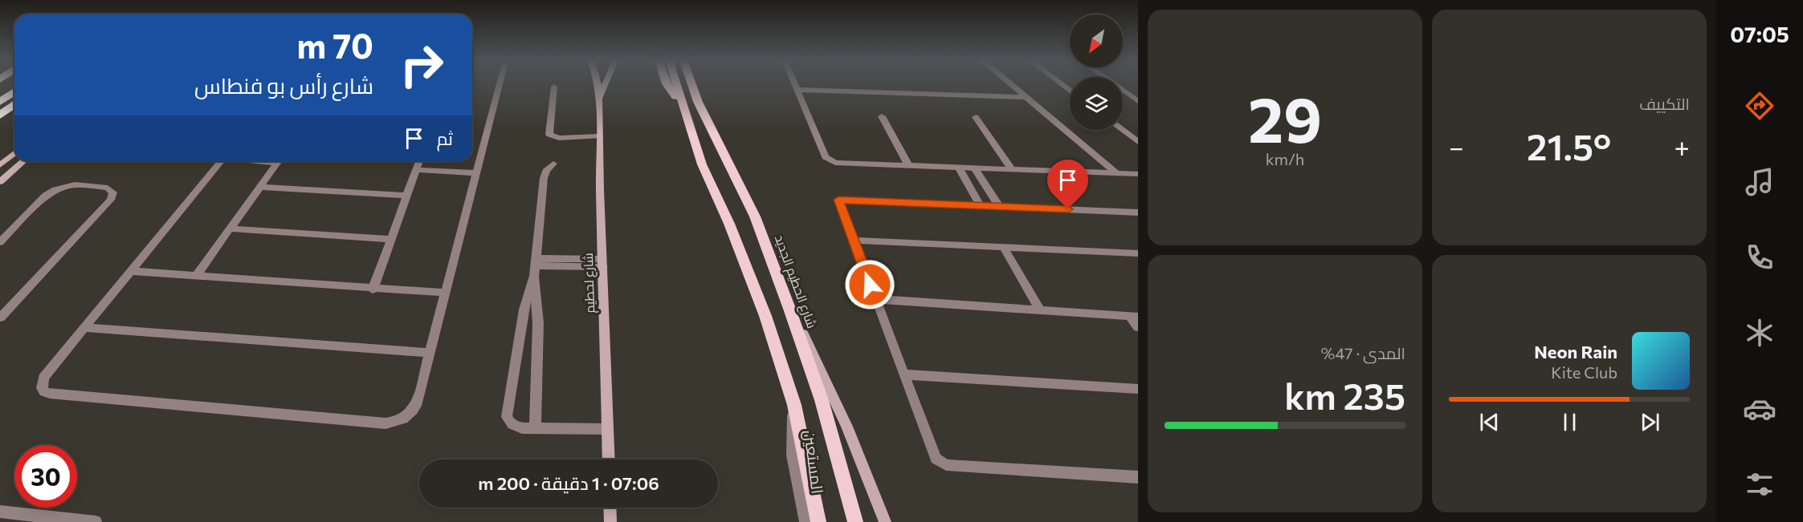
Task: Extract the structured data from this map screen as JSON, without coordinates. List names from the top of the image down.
{
  "streets": {
    "main road": ["شارع الحطيم الجديد"],
    "street": ["شارع لحطيم", "المستعين"]
  },
  "north": "bottom left",
  "page": {
    "tabs": "07:05",
    "tile": [
      "التكييف",
      ["29", "km/h"],
      ["المدى · 47%", "235 km"]
    ],
    "turn": ["70 m", "شارع رأس بو فنطاس"],
    "then": "ثم",
    "heat": ["−", "21.5°", "+"],
    "song": ["Neon Rain", "Kite Club"],
    "limit": "30",
    "trip": "07:06 · 1 دقيقة · 200 m"
  }
}
